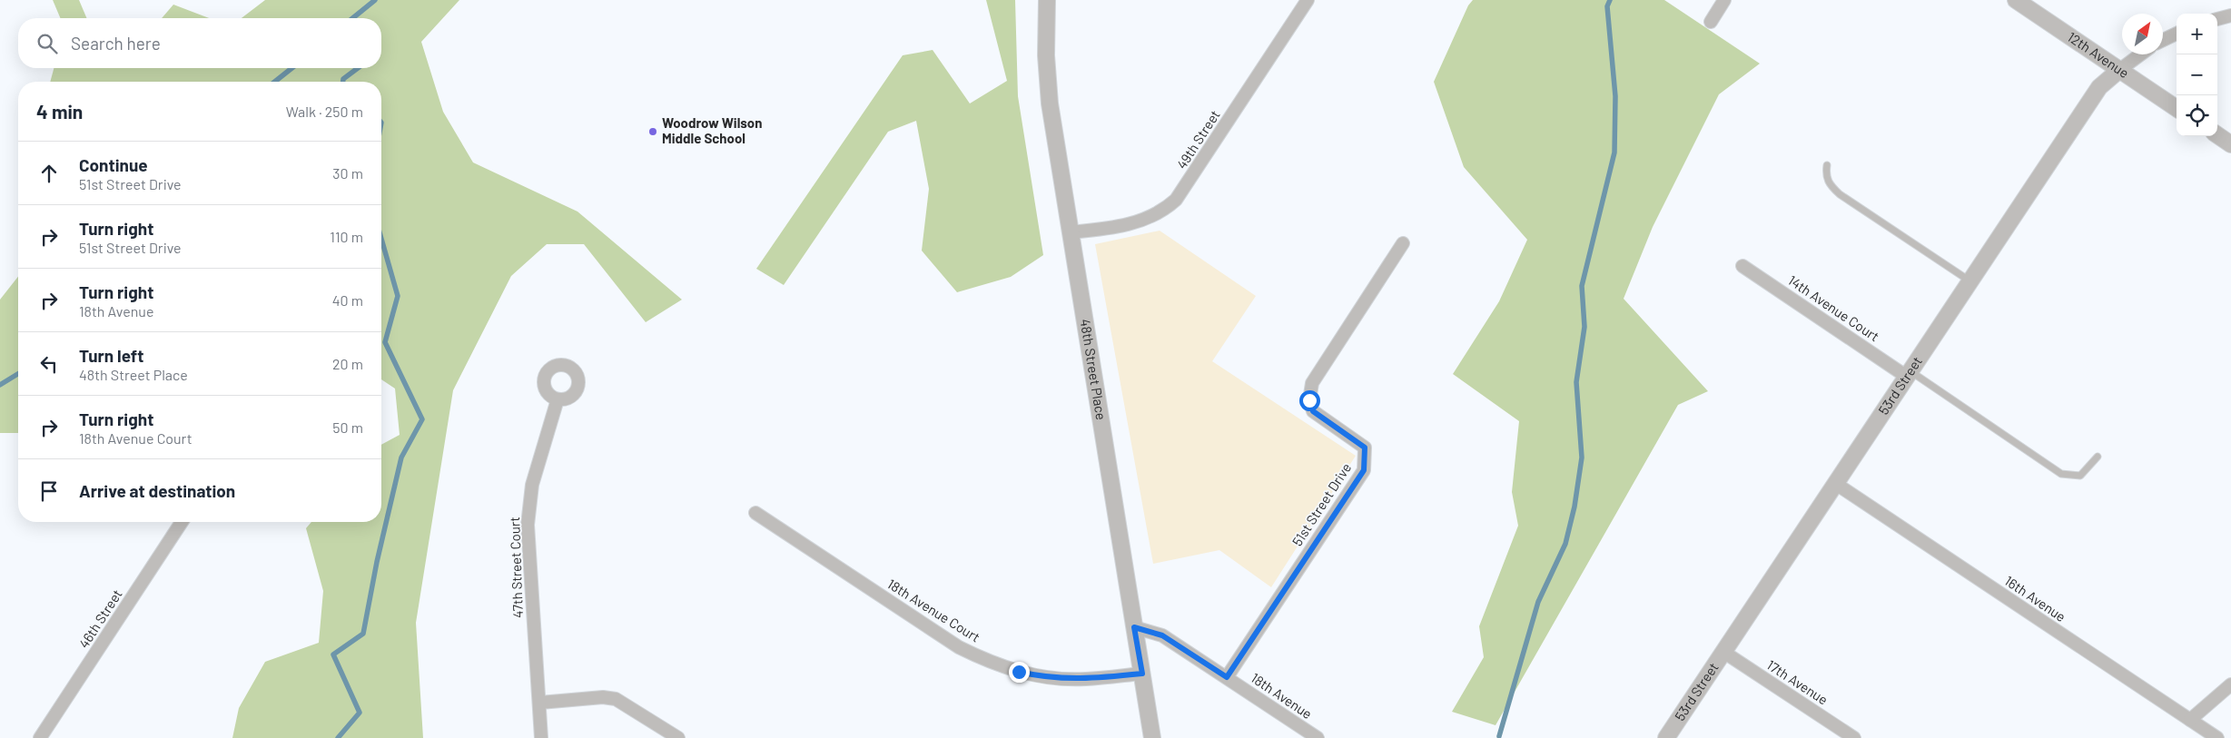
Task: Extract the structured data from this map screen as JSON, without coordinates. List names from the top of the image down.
{
  "streets": {
    "street": [
      "12th Avenue",
      "49th Street",
      "14th Avenue Court",
      "48th Street Place",
      "53rd Street",
      "51st Street Drive",
      "47th Street Court",
      "16th Avenue",
      "18th Avenue Court",
      "46th Street",
      "17th Avenue",
      "18th Avenue"
    ]
  },
  "crossings": [
    ["12th Avenue", "53rd Street"],
    ["49th Street", "48th Street Place"],
    ["14th Avenue Court", "53rd Street"],
    ["48th Street Place", "18th Avenue Court"],
    ["48th Street Place", "18th Avenue"],
    ["53rd Street", "16th Avenue"],
    ["53rd Street", "17th Avenue"],
    ["51st Street Drive", "18th Avenue"]
  ],
  "places": ["Woodrow Wilson Middle School"],
  "north": "top right",
  "page": {
    "map_buttons": ["+", "−"],
    "search": "Search here",
    "heading": ["4 min", "Walk · 250 m"],
    "list": [
      ["Continue", "51st Street Drive", "30 m"],
      ["Turn right", "51st Street Drive", "110 m"],
      ["Turn right", "18th Avenue", "40 m"],
      ["Turn left", "48th Street Place", "20 m"],
      ["Turn right", "18th Avenue Court", "50 m"],
      "Arrive at destination"
    ]
  }
}
